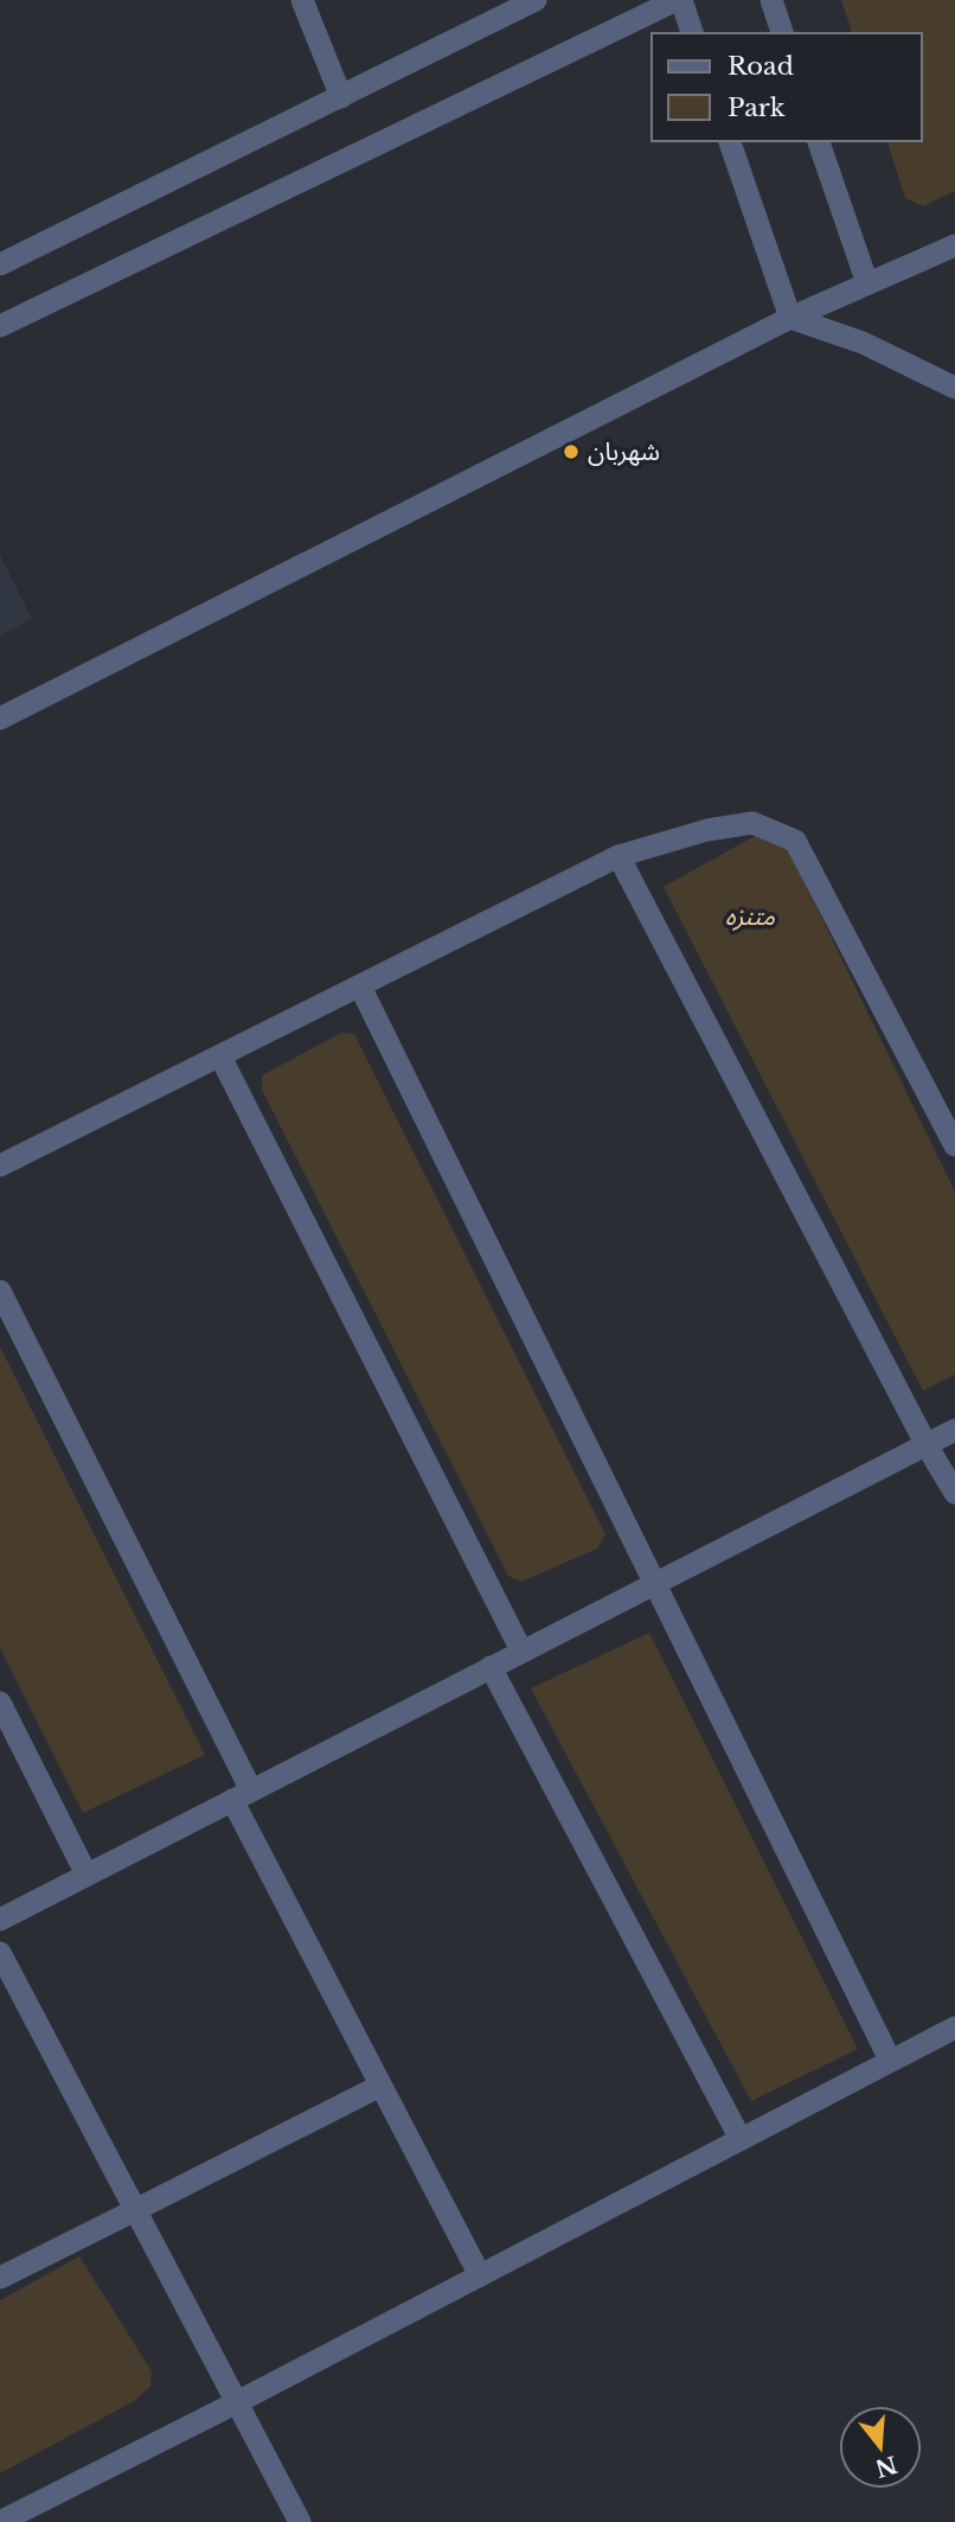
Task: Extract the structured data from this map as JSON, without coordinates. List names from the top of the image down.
{
  "parks": ["متنزه"],
  "places": ["شهربان"],
  "legend": ["Road", "Park"],
  "north": "bottom"
}
